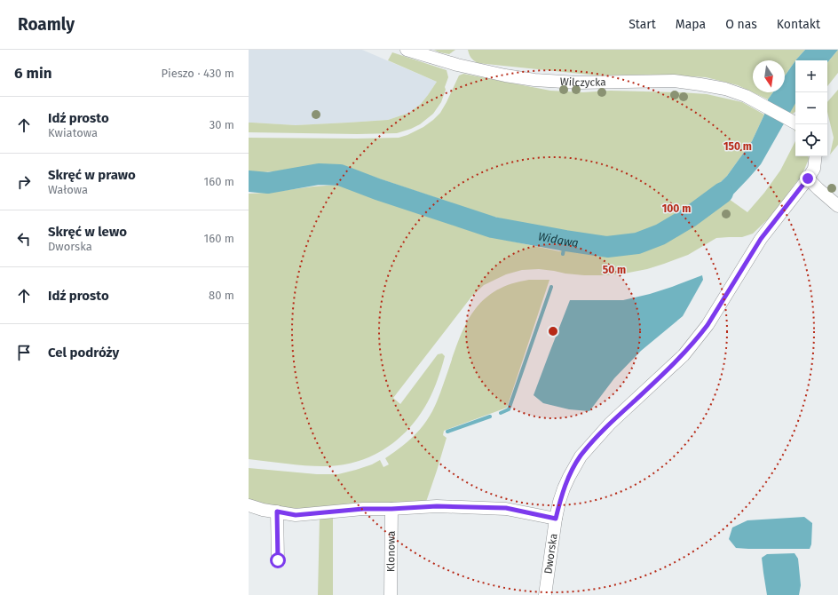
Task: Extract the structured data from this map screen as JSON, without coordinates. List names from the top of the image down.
{
  "streets": {
    "street": ["Wilczycka", "Klonowa", "Dworska"]
  },
  "water": ["Widawa"],
  "north": "bottom",
  "page": {
    "header": "Roamly",
    "nav": [
      "Start",
      "Mapa",
      "O nas",
      "Kontakt"
    ],
    "heading": ["6 min", "Pieszo · 430 m"],
    "map_buttons": ["+", "−"],
    "list": [
      ["Idź prosto", "Kwiatowa", "30 m"],
      ["Skręć w prawo", "Wałowa", "160 m"],
      ["Skręć w lewo", "Dworska", "160 m"],
      ["Idź prosto", "80 m"],
      "Cel podróży"
    ]
  },
  "rings": ["150 m", "100 m", "50 m"]
}
